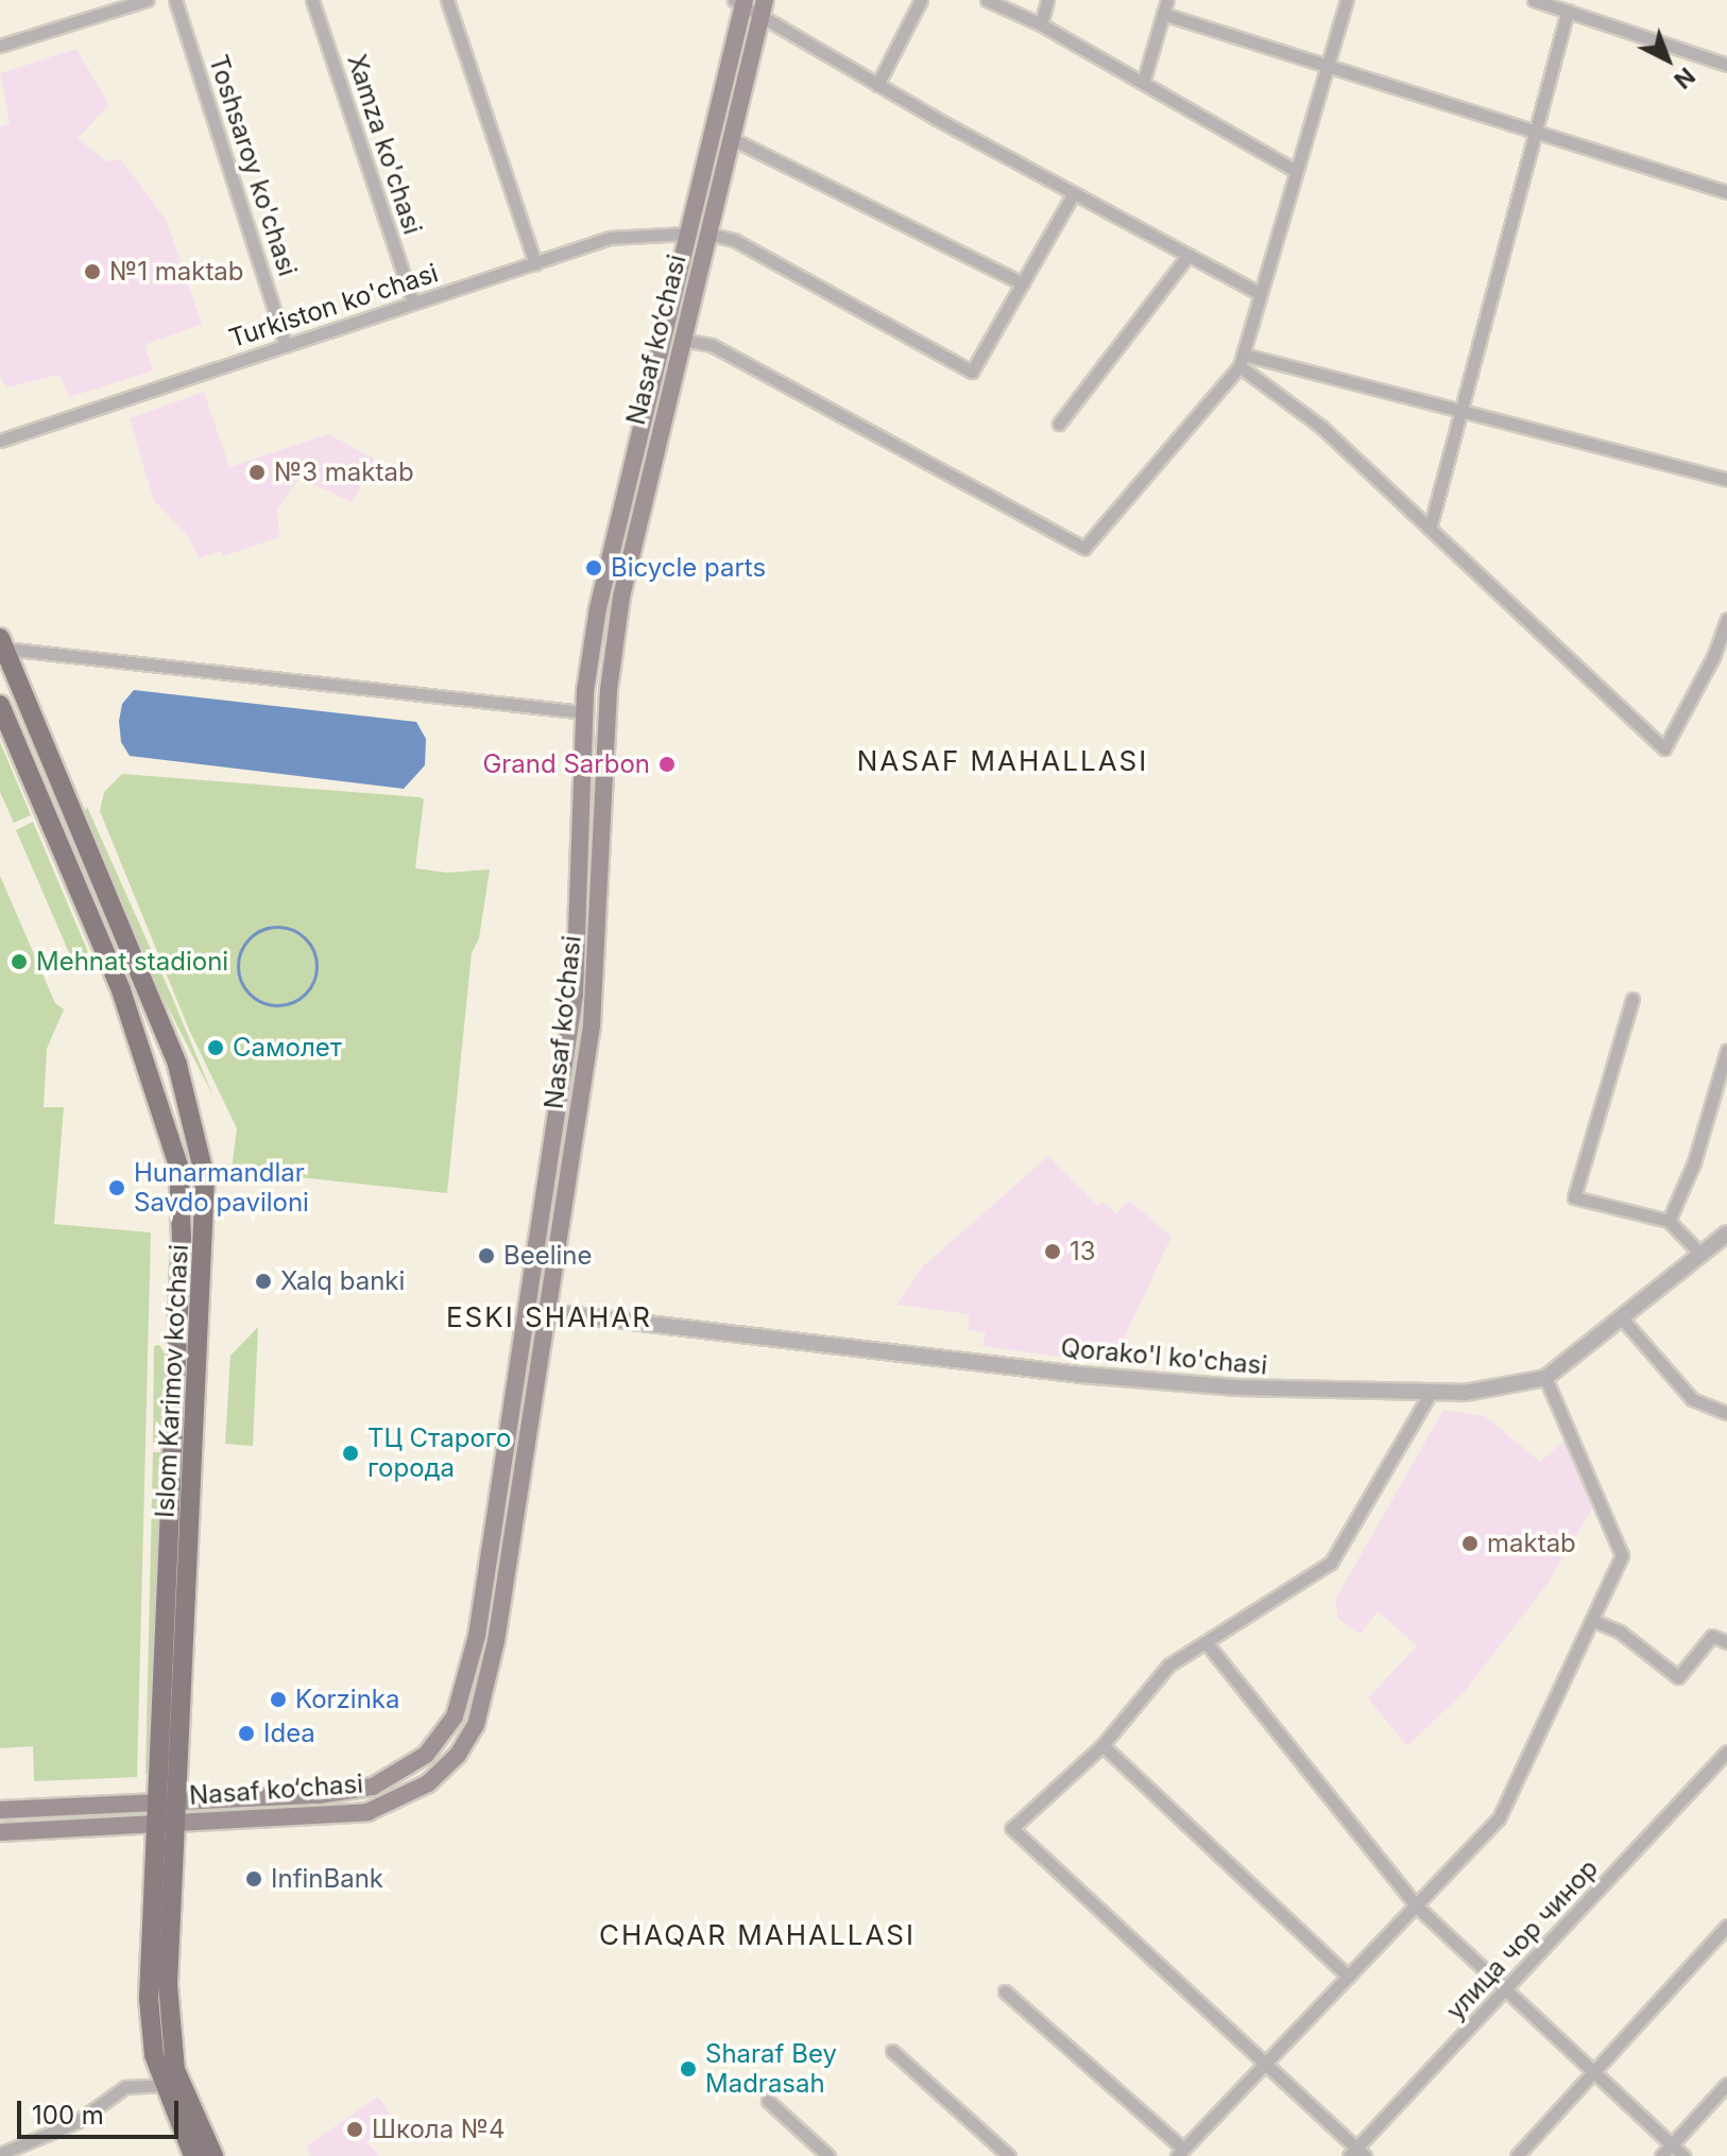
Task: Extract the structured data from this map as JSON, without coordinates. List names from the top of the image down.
{
  "streets": {
    "main road": ["Nasaf ko‘chasi", "Islom Karimov ko‘chasi"],
    "street": [
      "Xamza ko'chasi",
      "Toshsaroy ko'chasi",
      "Turkiston ko'chasi",
      "Qorako'l ko'chasi",
      "улица чор чинор"
    ]
  },
  "crossings": [
    ["Xamza ko'chasi", "Turkiston ko'chasi"],
    ["Toshsaroy ko'chasi", "Turkiston ko'chasi"],
    ["Turkiston ko'chasi", "Nasaf ko‘chasi"],
    ["Nasaf ko‘chasi", "Qorako'l ko'chasi"],
    ["Nasaf ko‘chasi", "Islom Karimov ko‘chasi"]
  ],
  "districts": ["NASAF MAHALLASI", "ESKI SHAHAR", "CHAQAR MAHALLASI"],
  "places": [
    "№1 maktab",
    "№3 maktab",
    "Bicycle parts",
    "Grand Sarbon",
    "Mehnat stadioni",
    "Самолет",
    "Hunarmandlar Savdo paviloni",
    "13",
    "Beeline",
    "Xalq banki",
    "ТЦ Старого города",
    "maktab",
    "Korzinka",
    "Idea",
    "InfinBank",
    "Sharaf Bey Madrasah",
    "Школа №4"
  ],
  "scale_bar": "100 m",
  "north": "bottom right"
}
